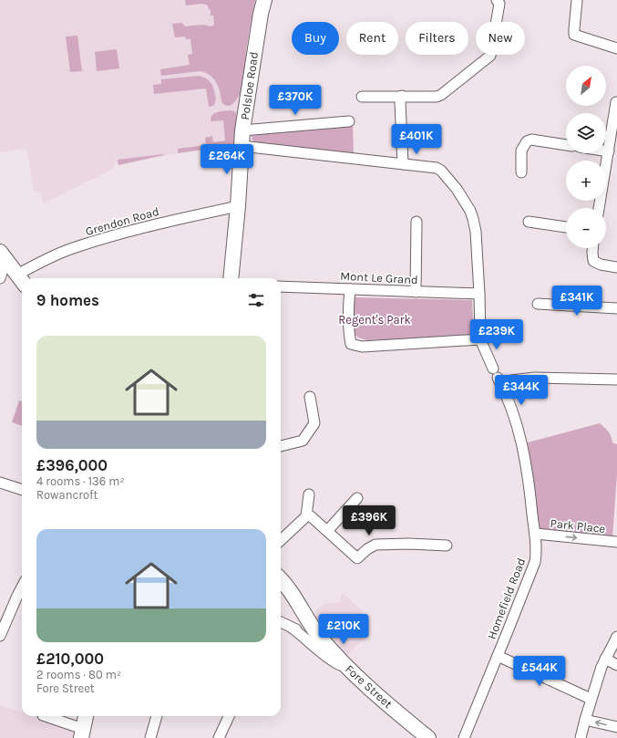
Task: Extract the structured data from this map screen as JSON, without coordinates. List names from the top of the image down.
{
  "streets": {
    "street": [
      "Polsloe Road",
      "Grendon Road",
      "Mont Le Grand",
      "Park Place",
      "Homefield Road",
      "Fore Street"
    ]
  },
  "crossings": [
    ["Polsloe Road", "Grendon Road"],
    ["Park Place", "Homefield Road"]
  ],
  "one_way": ["Park Place"],
  "parks": ["Regent's Park"],
  "north": "top right",
  "page": {
    "chip": [
      "Buy",
      "Rent",
      "Filters",
      "New"
    ],
    "map_buttons": ["+", "−"],
    "price": [
      "£370K",
      "£401K",
      "£264K",
      "£341K",
      "£239K",
      "£344K",
      "£396K",
      "£210K",
      "£544K"
    ],
    "heading": "9 homes",
    "list": [
      {
        "name": "£396,000",
        "note": "4 rooms · 136 m² · Rowancroft"
      },
      {
        "name": "£210,000",
        "note": "2 rooms · 80 m² · Fore Street"
      }
    ]
  }
}
